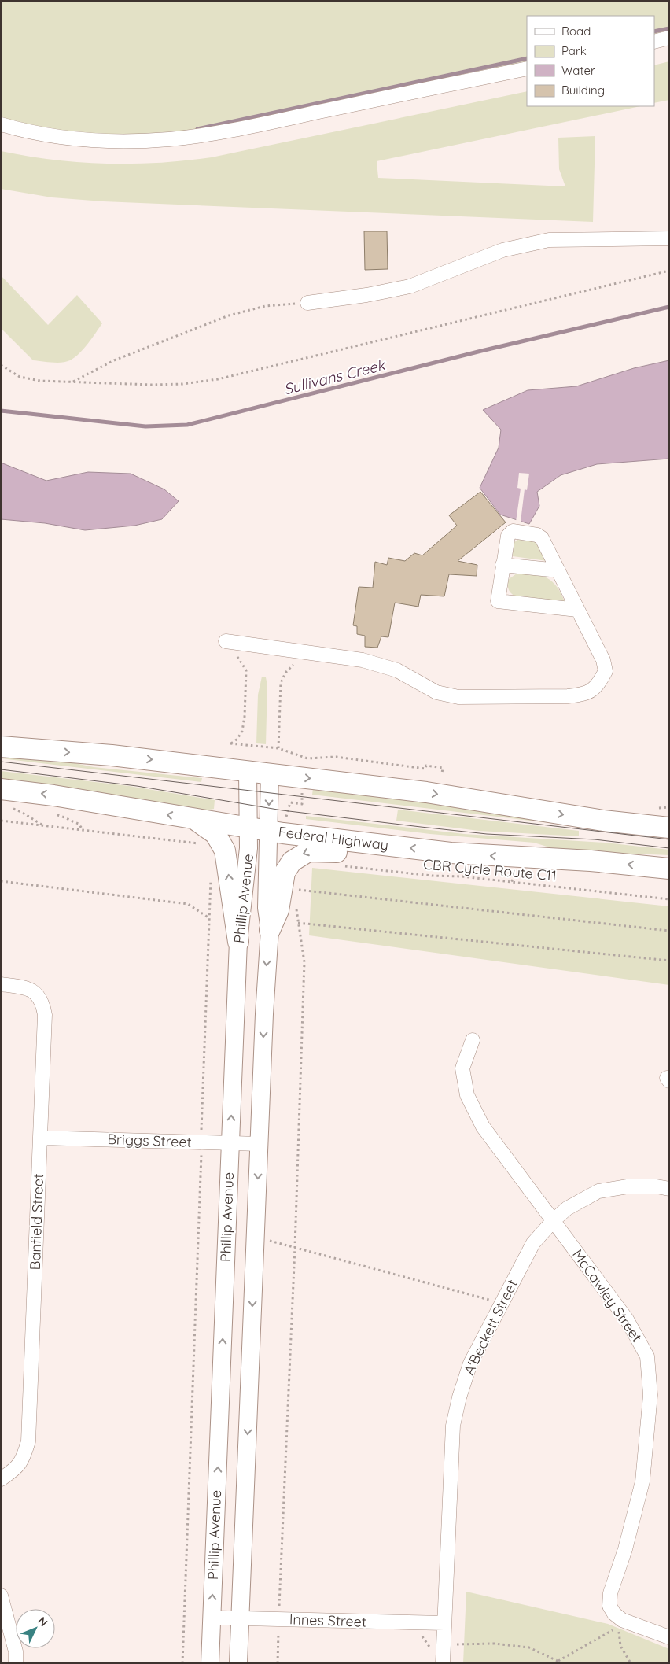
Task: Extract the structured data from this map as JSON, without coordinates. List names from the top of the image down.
{
  "streets": {
    "highway": ["Federal Highway"],
    "main road": ["Phillip Avenue"],
    "street": [
      "Briggs Street",
      "Banfield Street",
      "McCawley Street",
      "A'Beckett Street",
      "Innes Street"
    ],
    "path": ["CBR Cycle Route C11"]
  },
  "crossings": [
    ["Federal Highway", "Phillip Avenue"],
    ["Phillip Avenue", "Briggs Street"],
    ["Phillip Avenue", "Innes Street"],
    ["Briggs Street", "Banfield Street"],
    ["McCawley Street", "A'Beckett Street"],
    ["A'Beckett Street", "Innes Street"]
  ],
  "water": ["Sullivans Creek"],
  "legend": [
    "Road",
    "Park",
    "Water",
    "Building"
  ],
  "north": "top right"
}
